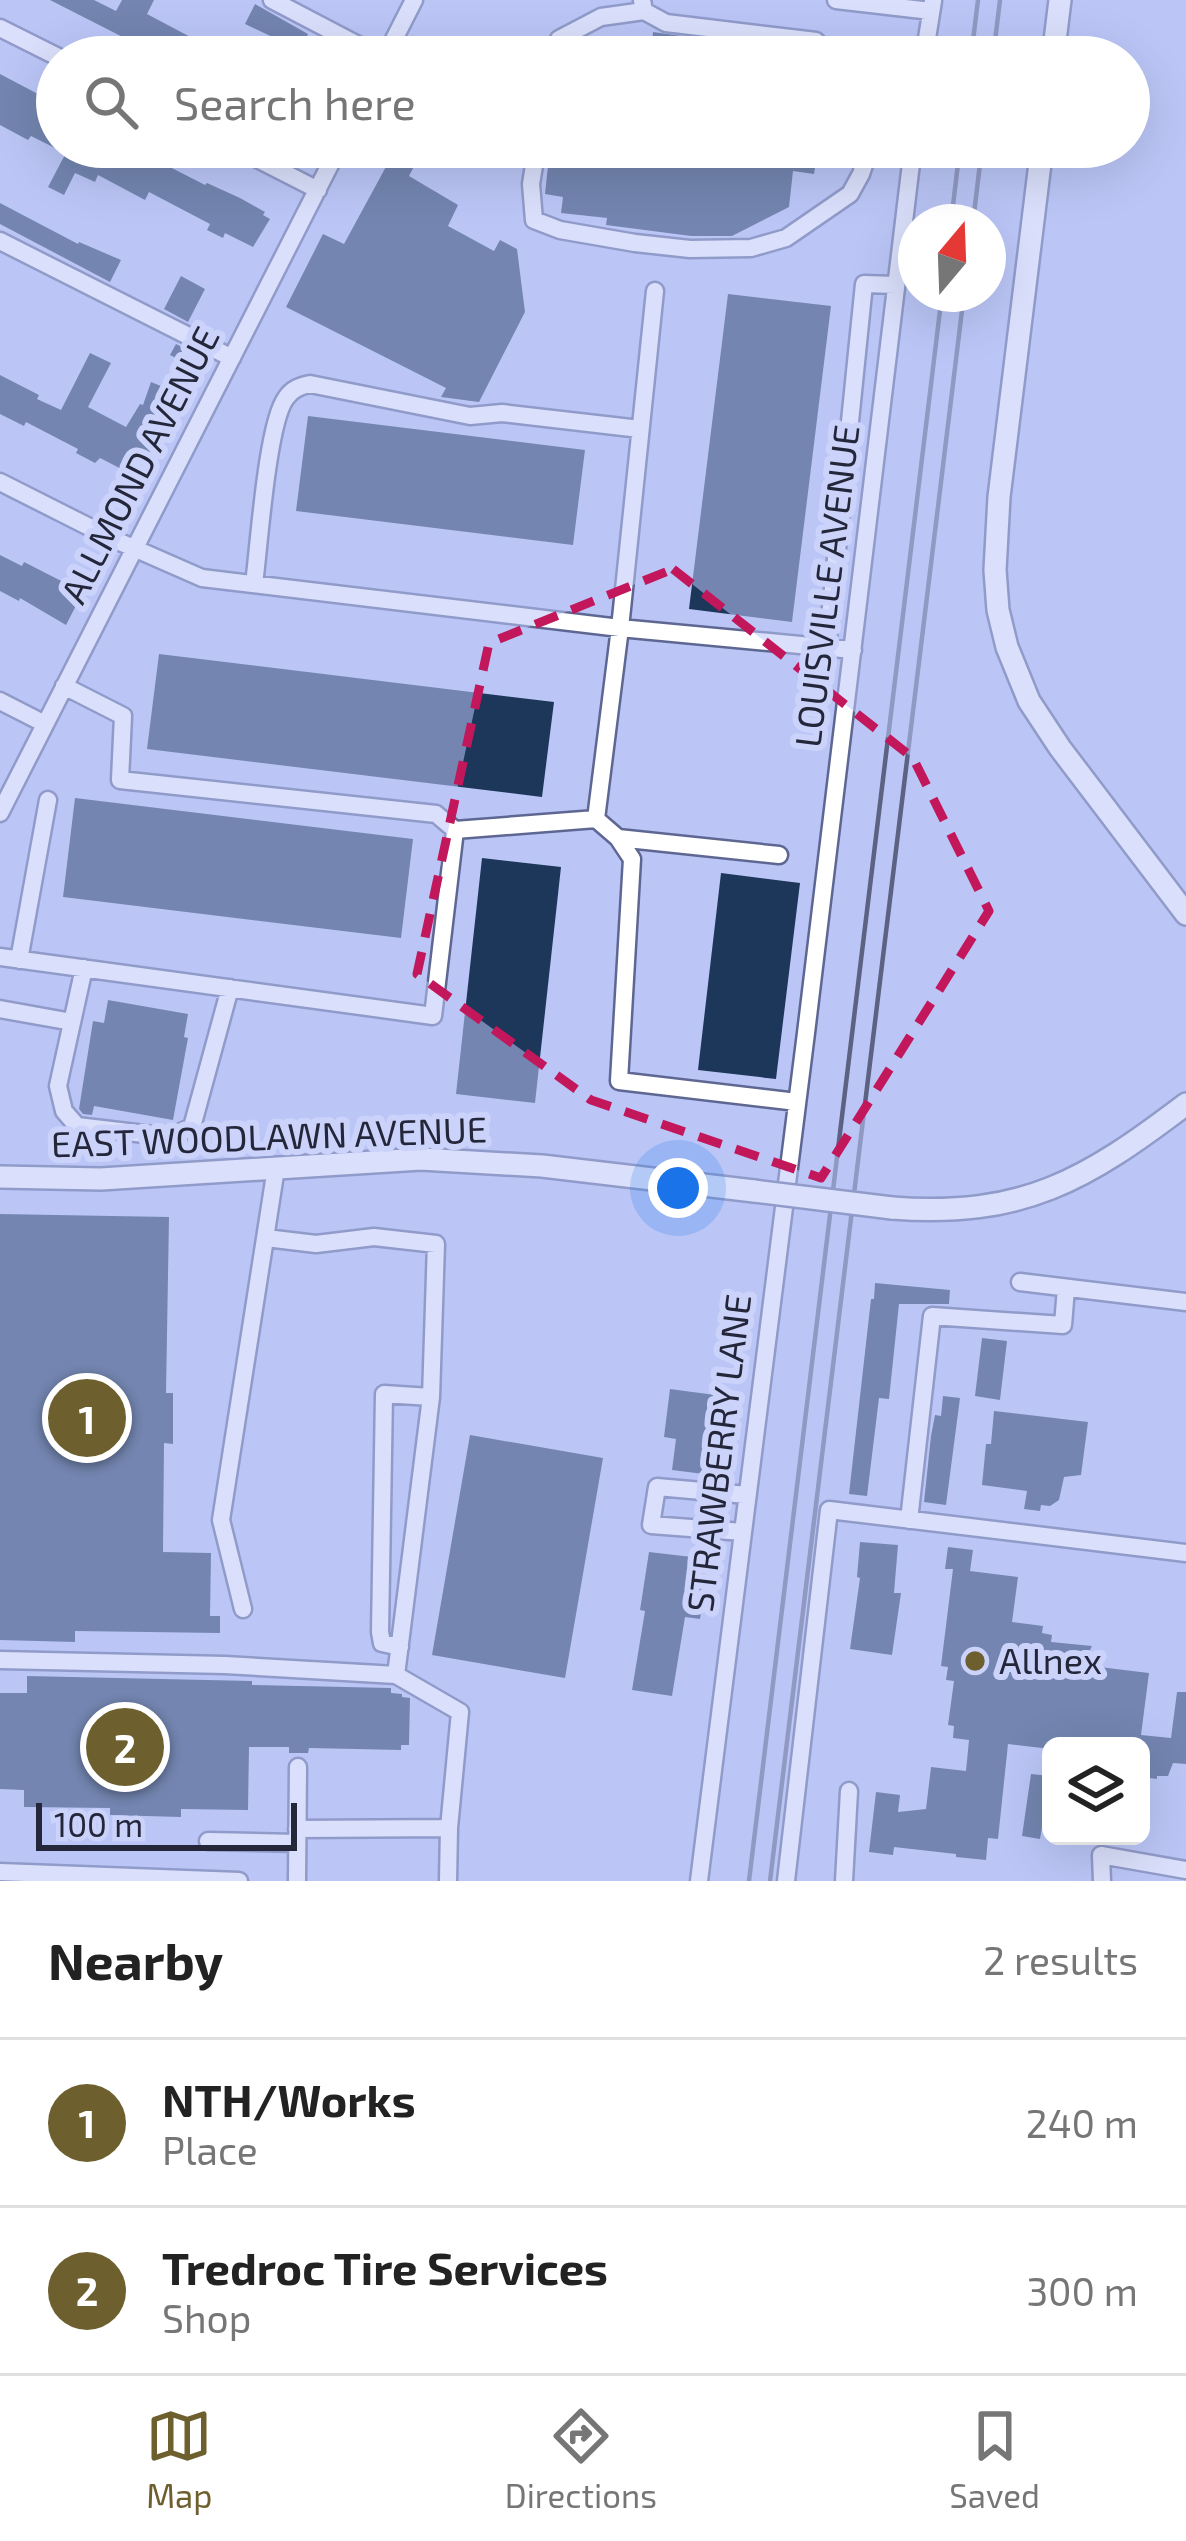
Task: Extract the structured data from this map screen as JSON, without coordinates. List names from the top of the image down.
{
  "streets": {
    "main road": ["EAST WOODLAWN AVENUE"],
    "street": ["ALLMOND AVENUE", "LOUISVILLE AVENUE", "STRAWBERRY LANE"]
  },
  "crossings": [
    ["LOUISVILLE AVENUE", "STRAWBERRY LANE"]
  ],
  "places": ["Allnex"],
  "scale_bar": "100 m",
  "north": "top",
  "page": {
    "search": "Search here",
    "pins": ["1", "2"],
    "scale": "100 m",
    "heading": ["Nearby", "2 results"],
    "list": [
      {
        "mark": "1",
        "name": "NTH/Works",
        "note": "Place",
        "value": "240 m"
      },
      {
        "mark": "2",
        "name": "Tredroc Tire Services",
        "note": "Shop",
        "value": "300 m"
      }
    ],
    "nav": ["Map", "Directions", "Saved"]
  }
}
